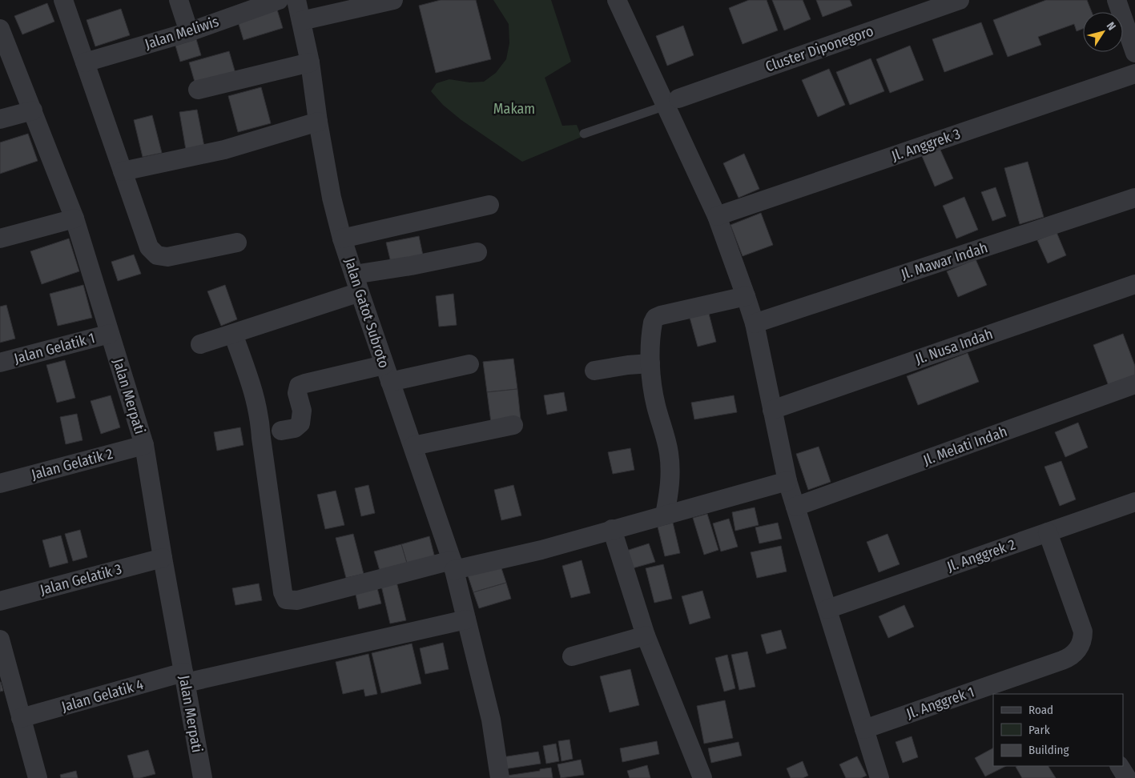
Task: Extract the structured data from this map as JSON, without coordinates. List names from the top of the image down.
{
  "streets": {
    "street": [
      "Jalan Meliwis",
      "Cluster Diponegoro",
      "Jl. Anggrek 3",
      "Jl. Mawar Indah",
      "Jalan Gatot Subroto",
      "Jl. Nusa Indah",
      "Jalan Gelatik 1",
      "Jalan Merpati",
      "Jl. Melati Indah",
      "Jalan Gelatik 2",
      "Jl. Anggrek 2",
      "Jalan Gelatik 3",
      "Jalan Gelatik 4",
      "Jl. Anggrek 1"
    ]
  },
  "crossings": [
    ["Jalan Gatot Subroto", "Jalan Gelatik 4"],
    ["Jalan Gelatik 1", "Jalan Merpati"],
    ["Jalan Merpati", "Jalan Gelatik 2"],
    ["Jalan Merpati", "Jalan Gelatik 3"],
    ["Jalan Merpati", "Jalan Gelatik 4"],
    ["Jl. Anggrek 2", "Jl. Anggrek 1"]
  ],
  "parks": ["Makam"],
  "legend": ["Road", "Park", "Building"],
  "north": "top right"
}
